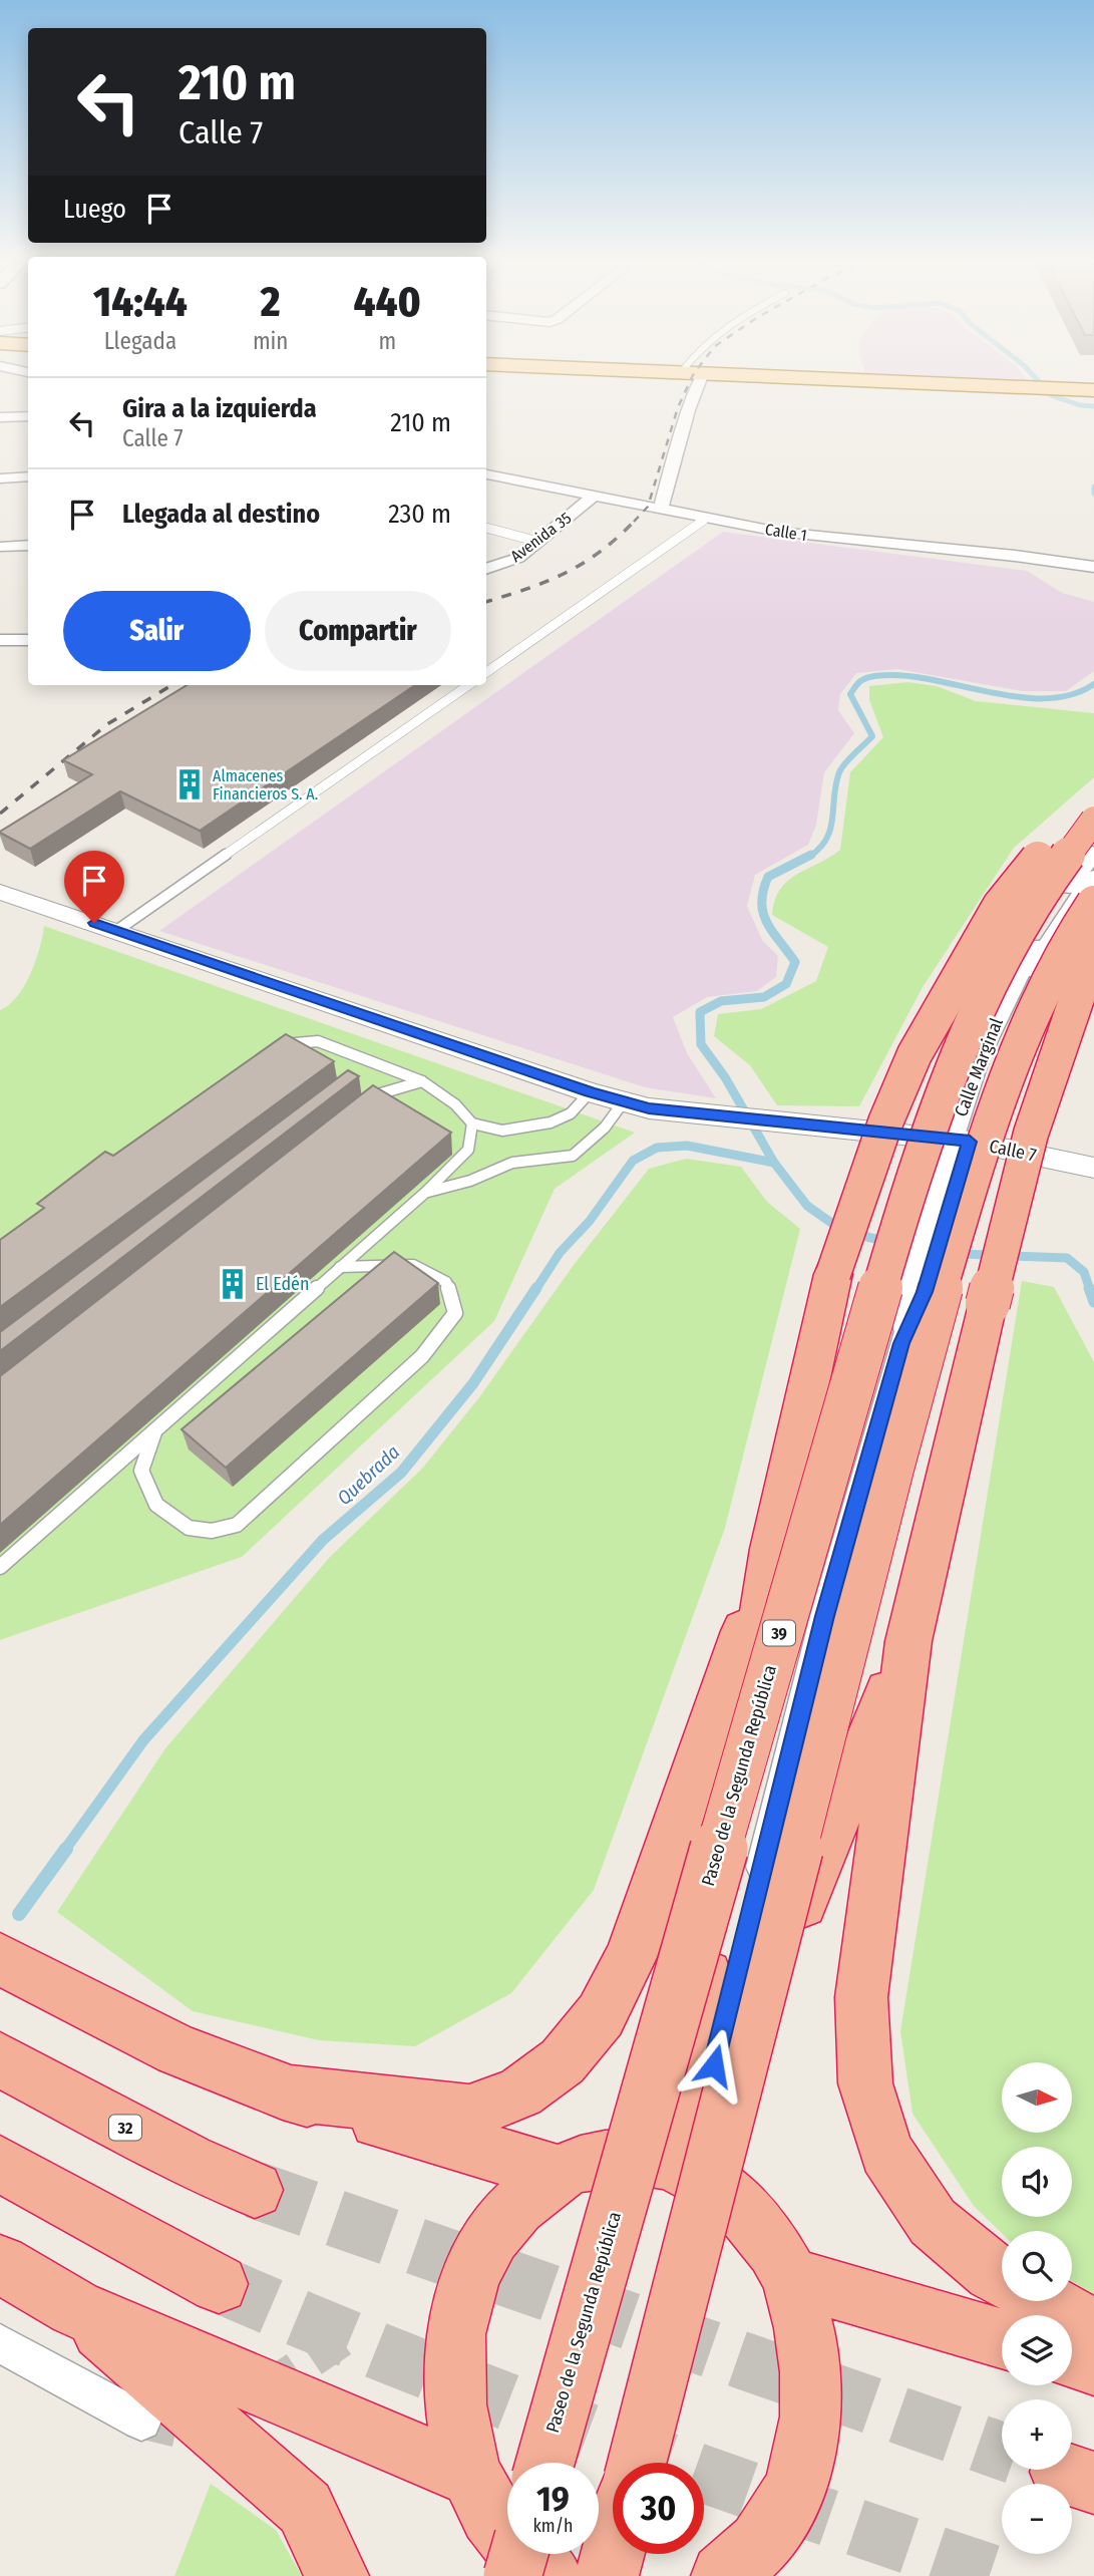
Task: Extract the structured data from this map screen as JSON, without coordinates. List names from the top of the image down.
{
  "streets": {
    "highway": ["39", "Paseo de la Segunda República", "32"],
    "street": [
      "Calle 1",
      "Avenida 35",
      "Calle Marginal",
      "Calle 7"
    ]
  },
  "crossings": [
    ["Calle 1", "Avenida 35"],
    ["Calle Marginal", "Calle 7"]
  ],
  "water": ["Quebrada"],
  "places": {
    "building": ["Almacenes Financieros S. A.", "El Edén"]
  },
  "north": "right",
  "page": {
    "turn": ["210 m", "Calle 7"],
    "then": "Luego",
    "eta": [
      "14:44",
      "Llegada",
      "2",
      "min",
      "440",
      "m"
    ],
    "list": [
      {
        "name": "Gira a la izquierda",
        "note": "Calle 7",
        "value": "210 m"
      },
      {
        "name": "Llegada al destino",
        "value": "230 m"
      }
    ],
    "buttons": ["Salir", "Compartir"],
    "map_buttons": ["+", "−"],
    "speed": "19 km/h",
    "limit": "30"
  }
}
